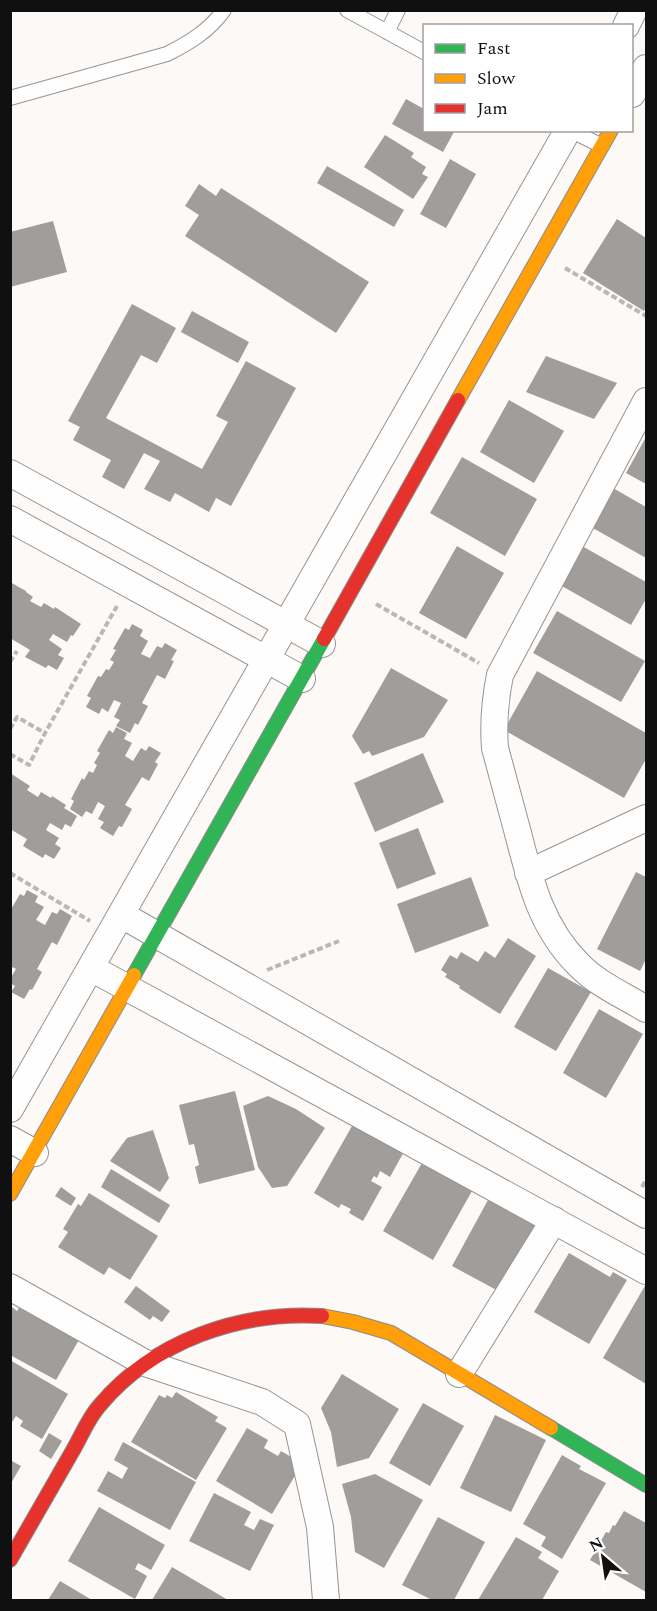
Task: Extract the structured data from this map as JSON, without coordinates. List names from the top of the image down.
{
  "legend": ["Fast", "Slow", "Jam"],
  "north": "top left"
}
